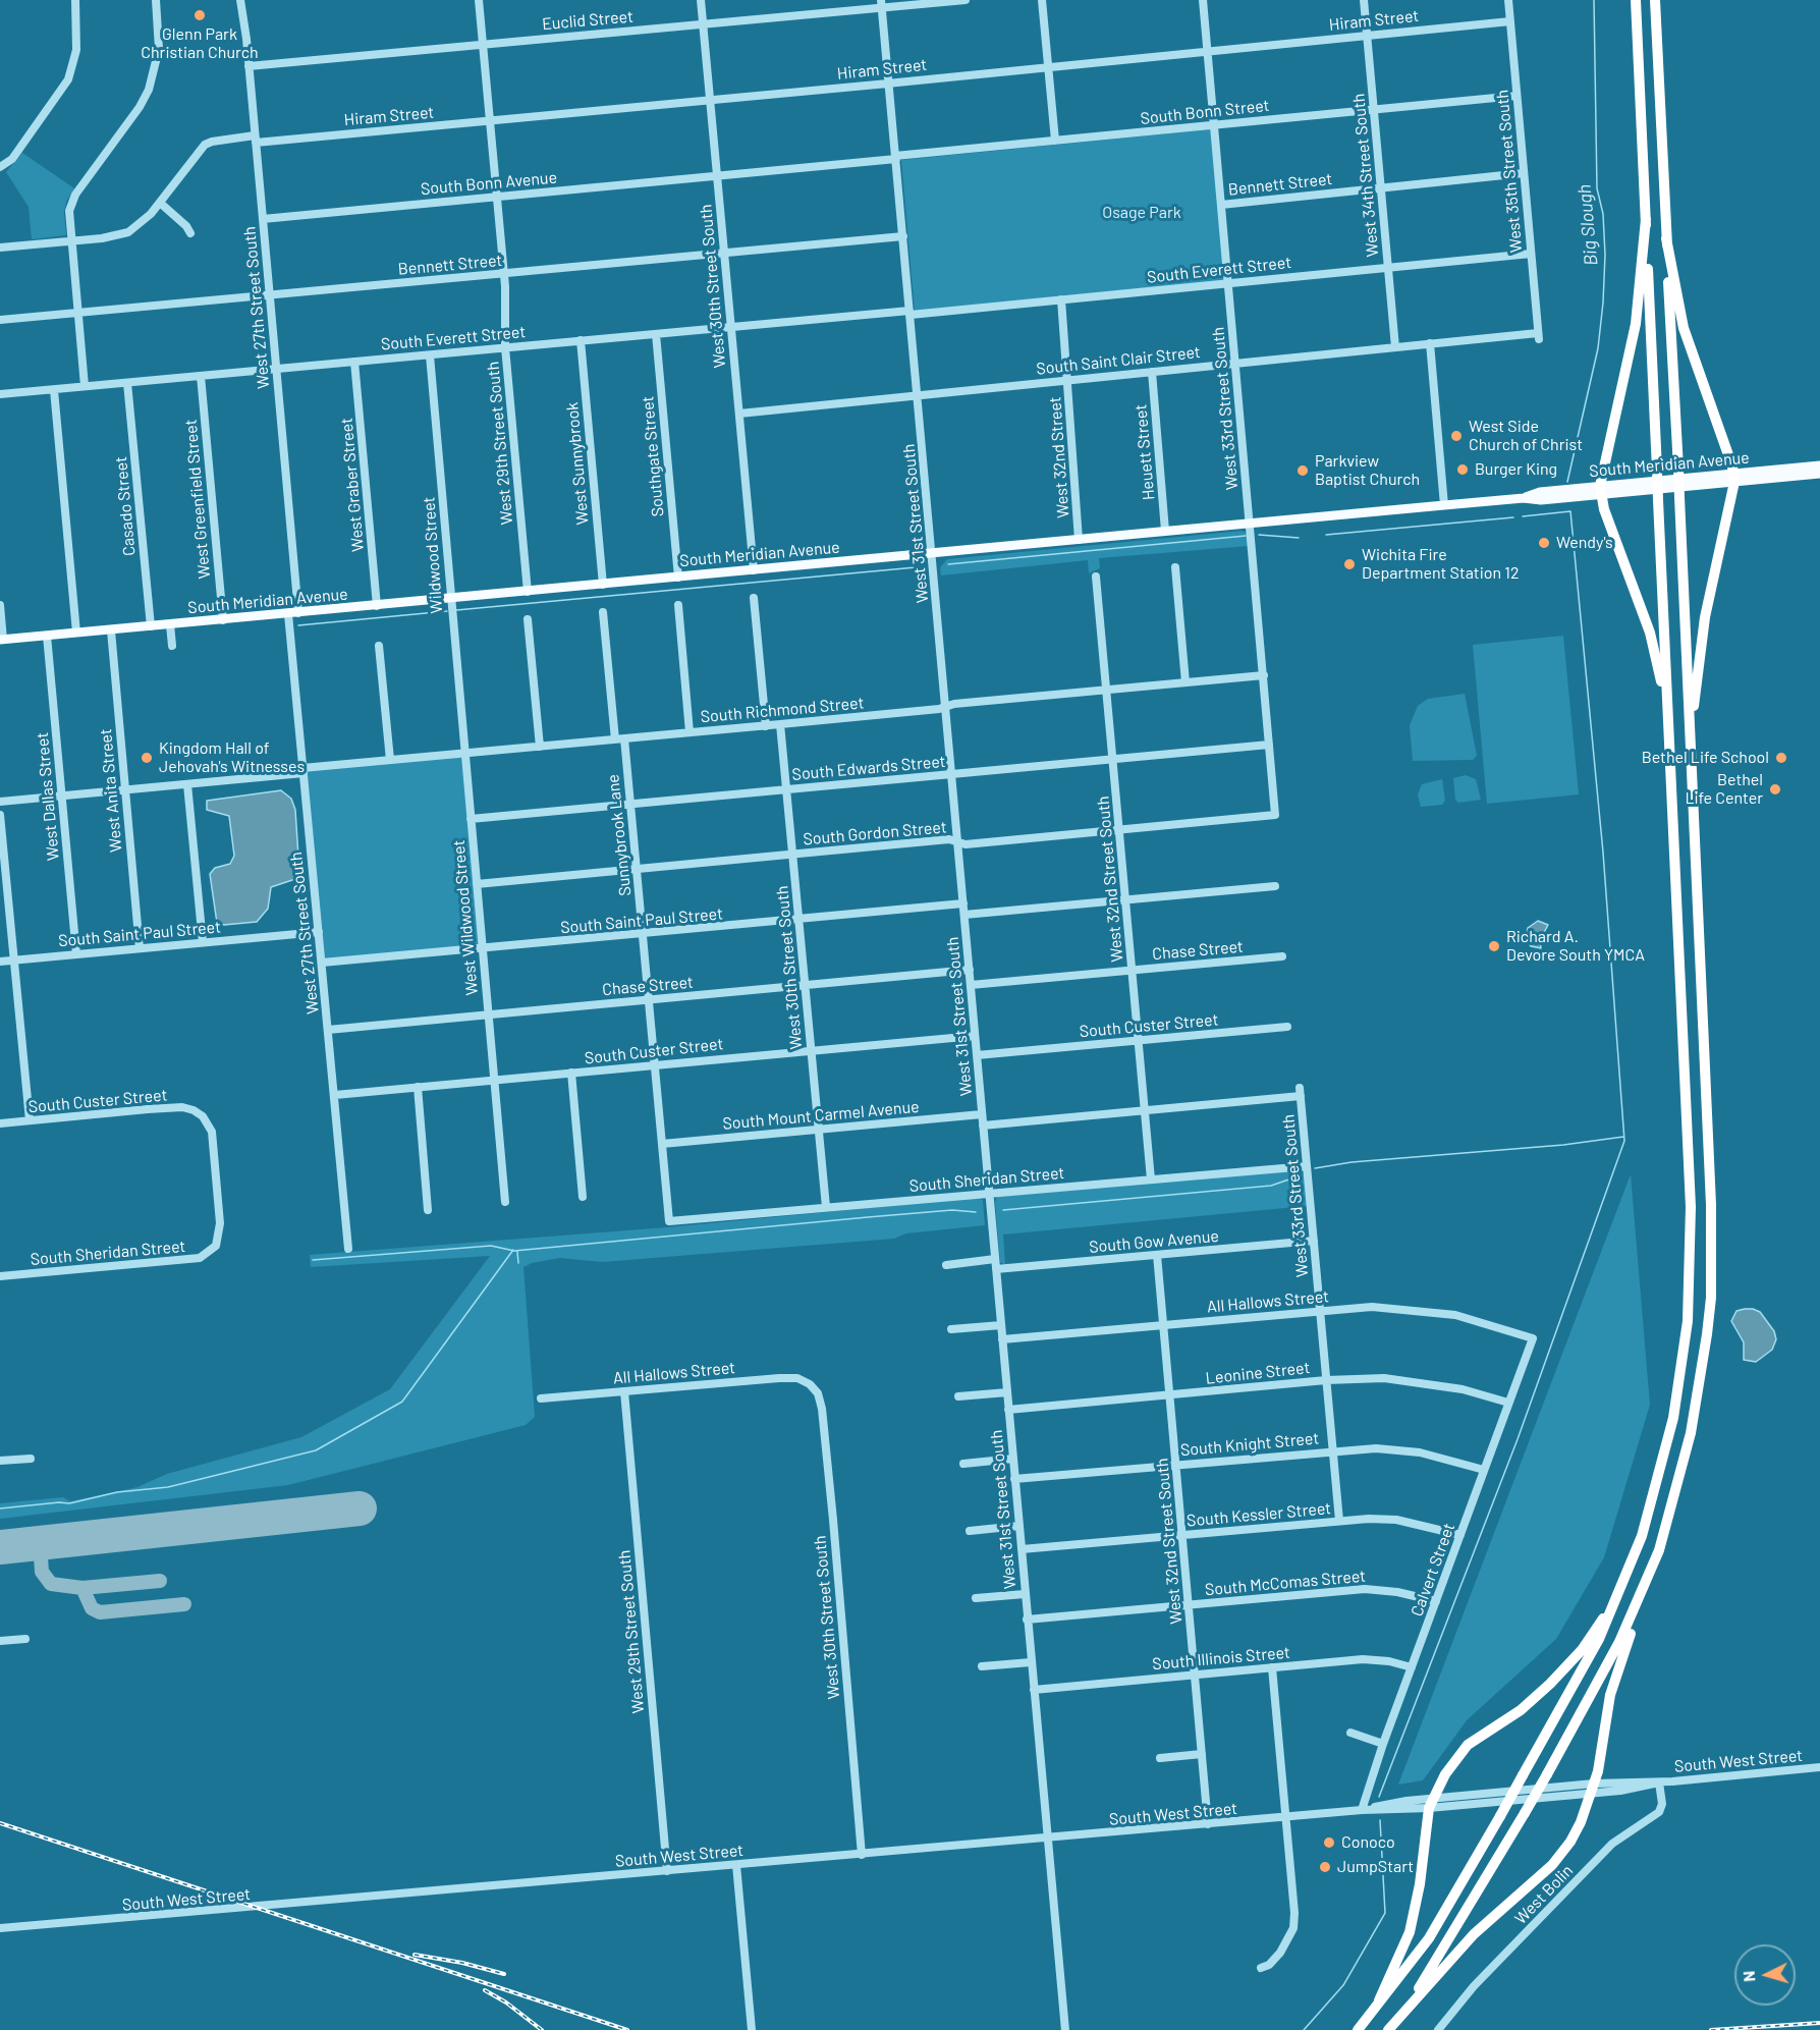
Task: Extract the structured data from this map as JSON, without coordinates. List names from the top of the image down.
{
  "streets": {
    "main road": ["South Meridian Avenue"],
    "street": [
      "Euclid Street",
      "Hiram Street",
      "South Bonn Street",
      "West 35th Street South",
      "West 34th Street South",
      "South Bonn Avenue",
      "Bennett Street",
      "South Everett Street",
      "West 30th Street South",
      "West 27th Street South",
      "South Saint Clair Street",
      "West 33rd Street South",
      "West 29th Street South",
      "Heuett Street",
      "Southgate Street",
      "West 32nd Street",
      "West Sunnybrook",
      "West Graber Street",
      "West Greenfield Street",
      "Casado Street",
      "West 31st Street South",
      "Wildwood Street",
      "South Richmond Street",
      "South Edwards Street",
      "West Anita Street",
      "West Dallas Street",
      "South Gordon Street",
      "Sunnybrook Lane",
      "West 32nd Street South",
      "West Wildwood Street",
      "South Saint Paul Street",
      "Chase Street",
      "South Custer Street",
      "South Mount Carmel Avenue",
      "South Sheridan Street",
      "South Gow Avenue",
      "All Hallows Street",
      "Leonine Street",
      "South Knight Street",
      "South Kessler Street",
      "Calvert Street",
      "South McComas Street",
      "South Illinois Street",
      "South West Street",
      "West Bolin"
    ]
  },
  "crossings": [
    ["Euclid Street", "West 30th Street South"],
    ["Euclid Street", "West 27th Street South"],
    ["Euclid Street", "West 29th Street South"],
    ["Euclid Street", "West 31st Street South"],
    ["Hiram Street", "West 35th Street South"],
    ["Hiram Street", "West 34th Street South"],
    ["Hiram Street", "West 30th Street South"],
    ["Hiram Street", "West 27th Street South"],
    ["Hiram Street", "West 33rd Street South"],
    ["Hiram Street", "West 29th Street South"],
    ["Hiram Street", "West 31st Street South"],
    ["South Bonn Street", "West 35th Street South"],
    ["South Bonn Street", "West 34th Street South"],
    ["South Bonn Street", "South Bonn Avenue"],
    ["South Bonn Street", "West 30th Street South"],
    ["South Bonn Street", "West 33rd Street South"],
    ["South Bonn Street", "West 31st Street South"],
    ["West 35th Street South", "Bennett Street"],
    ["West 35th Street South", "South Everett Street"],
    ["West 35th Street South", "South Saint Clair Street"],
    ["West 34th Street South", "Bennett Street"],
    ["West 34th Street South", "South Everett Street"],
    ["West 34th Street South", "South Saint Clair Street"],
    ["South Bonn Avenue", "West 30th Street South"],
    ["South Bonn Avenue", "West 27th Street South"],
    ["South Bonn Avenue", "West 29th Street South"],
    ["Bennett Street", "West 30th Street South"],
    ["Bennett Street", "West 27th Street South"],
    ["Bennett Street", "West 33rd Street South"],
    ["Bennett Street", "West 29th Street South"],
    ["Bennett Street", "West 31st Street South"],
    ["South Everett Street", "West 30th Street South"],
    ["South Everett Street", "West 27th Street South"],
    ["South Everett Street", "West 33rd Street South"],
    ["South Everett Street", "West 29th Street South"],
    ["South Everett Street", "Southgate Street"],
    ["South Everett Street", "West 32nd Street"],
    ["South Everett Street", "West Sunnybrook"],
    ["South Everett Street", "West Graber Street"],
    ["South Everett Street", "West Greenfield Street"],
    ["South Everett Street", "Casado Street"],
    ["South Everett Street", "West 31st Street South"],
    ["South Everett Street", "Wildwood Street"],
    ["West 30th Street South", "South Saint Clair Street"],
    ["West 30th Street South", "South Meridian Avenue"],
    ["West 30th Street South", "South Richmond Street"],
    ["West 30th Street South", "South Edwards Street"],
    ["West 30th Street South", "South Gordon Street"],
    ["West 30th Street South", "South Saint Paul Street"],
    ["West 30th Street South", "Chase Street"],
    ["West 30th Street South", "South Custer Street"],
    ["West 30th Street South", "South Mount Carmel Avenue"],
    ["West 30th Street South", "South Sheridan Street"],
    ["West 30th Street South", "All Hallows Street"],
    ["West 30th Street South", "South West Street"],
    ["West 27th Street South", "South Meridian Avenue"],
    ["West 27th Street South", "South Richmond Street"],
    ["West 27th Street South", "South Saint Paul Street"],
    ["West 27th Street South", "Chase Street"],
    ["West 27th Street South", "South Custer Street"],
    ["South Saint Clair Street", "West 33rd Street South"],
    ["South Saint Clair Street", "Heuett Street"],
    ["South Saint Clair Street", "West 32nd Street"],
    ["South Saint Clair Street", "West 31st Street South"],
    ["West 33rd Street South", "South Meridian Avenue"],
    ["West 33rd Street South", "South Richmond Street"],
    ["West 33rd Street South", "South Edwards Street"],
    ["West 33rd Street South", "South Gordon Street"],
    ["West 33rd Street South", "West 32nd Street South"],
    ["West 33rd Street South", "South Sheridan Street"],
    ["West 33rd Street South", "South Gow Avenue"],
    ["West 33rd Street South", "All Hallows Street"],
    ["West 33rd Street South", "Leonine Street"],
    ["West 33rd Street South", "South Knight Street"],
    ["West 33rd Street South", "South Kessler Street"],
    ["West 29th Street South", "South Meridian Avenue"],
    ["West 29th Street South", "All Hallows Street"],
    ["West 29th Street South", "South West Street"],
    ["Heuett Street", "South Meridian Avenue"],
    ["Southgate Street", "South Meridian Avenue"],
    ["West 32nd Street", "South Meridian Avenue"],
    ["West Sunnybrook", "South Meridian Avenue"],
    ["South Meridian Avenue", "West Graber Street"],
    ["South Meridian Avenue", "West Greenfield Street"],
    ["South Meridian Avenue", "Casado Street"],
    ["South Meridian Avenue", "West 31st Street South"],
    ["South Meridian Avenue", "Wildwood Street"],
    ["South Meridian Avenue", "West Anita Street"],
    ["South Meridian Avenue", "West Dallas Street"],
    ["West 31st Street South", "South Richmond Street"],
    ["West 31st Street South", "South Edwards Street"],
    ["West 31st Street South", "South Gordon Street"],
    ["West 31st Street South", "South Saint Paul Street"],
    ["West 31st Street South", "Chase Street"],
    ["West 31st Street South", "South Custer Street"],
    ["West 31st Street South", "South Mount Carmel Avenue"],
    ["West 31st Street South", "South Sheridan Street"],
    ["West 31st Street South", "South Gow Avenue"],
    ["West 31st Street South", "All Hallows Street"],
    ["West 31st Street South", "Leonine Street"],
    ["West 31st Street South", "South Knight Street"],
    ["West 31st Street South", "South Kessler Street"],
    ["West 31st Street South", "South McComas Street"],
    ["West 31st Street South", "South Illinois Street"],
    ["West 31st Street South", "South West Street"],
    ["Wildwood Street", "South Richmond Street"],
    ["Wildwood Street", "West Wildwood Street"],
    ["South Richmond Street", "West Anita Street"],
    ["South Richmond Street", "West Dallas Street"],
    ["South Richmond Street", "Sunnybrook Lane"],
    ["South Richmond Street", "West 32nd Street South"],
    ["South Richmond Street", "West Wildwood Street"],
    ["South Edwards Street", "Sunnybrook Lane"],
    ["South Edwards Street", "West 32nd Street South"],
    ["South Edwards Street", "West Wildwood Street"],
    ["West Anita Street", "South Saint Paul Street"],
    ["West Dallas Street", "South Saint Paul Street"],
    ["South Gordon Street", "Sunnybrook Lane"],
    ["South Gordon Street", "West 32nd Street South"],
    ["South Gordon Street", "West Wildwood Street"],
    ["Sunnybrook Lane", "South Saint Paul Street"],
    ["Sunnybrook Lane", "Chase Street"],
    ["Sunnybrook Lane", "South Custer Street"],
    ["Sunnybrook Lane", "South Mount Carmel Avenue"],
    ["Sunnybrook Lane", "South Sheridan Street"],
    ["West 32nd Street South", "Chase Street"],
    ["West 32nd Street South", "South Custer Street"],
    ["West 32nd Street South", "South Sheridan Street"],
    ["West 32nd Street South", "South Gow Avenue"],
    ["West 32nd Street South", "All Hallows Street"],
    ["West 32nd Street South", "Leonine Street"],
    ["West 32nd Street South", "South Knight Street"],
    ["West 32nd Street South", "South Kessler Street"],
    ["West 32nd Street South", "South McComas Street"],
    ["West 32nd Street South", "South Illinois Street"],
    ["West 32nd Street South", "South West Street"],
    ["West Wildwood Street", "South Saint Paul Street"],
    ["West Wildwood Street", "Chase Street"],
    ["West Wildwood Street", "South Custer Street"],
    ["South Custer Street", "South Sheridan Street"],
    ["All Hallows Street", "Calvert Street"],
    ["Leonine Street", "Calvert Street"],
    ["South Knight Street", "Calvert Street"],
    ["South Kessler Street", "Calvert Street"],
    ["Calvert Street", "South McComas Street"],
    ["Calvert Street", "South Illinois Street"],
    ["Calvert Street", "South West Street"],
    ["South West Street", "West Bolin"]
  ],
  "water": ["Big Slough"],
  "parks": ["Osage Park"],
  "places": [
    "Glenn Park Christian Church",
    "West Side Church of Christ",
    "Burger King",
    "Parkview Baptist Church",
    "Wendy's",
    "Wichita Fire Department Station 12",
    "Kingdom Hall of Jehovah's Witnesses",
    "Bethel Life School",
    "Bethel Life Center",
    "Richard A. Devore South YMCA",
    "Conoco",
    "JumpStart"
  ],
  "north": "left"
}
